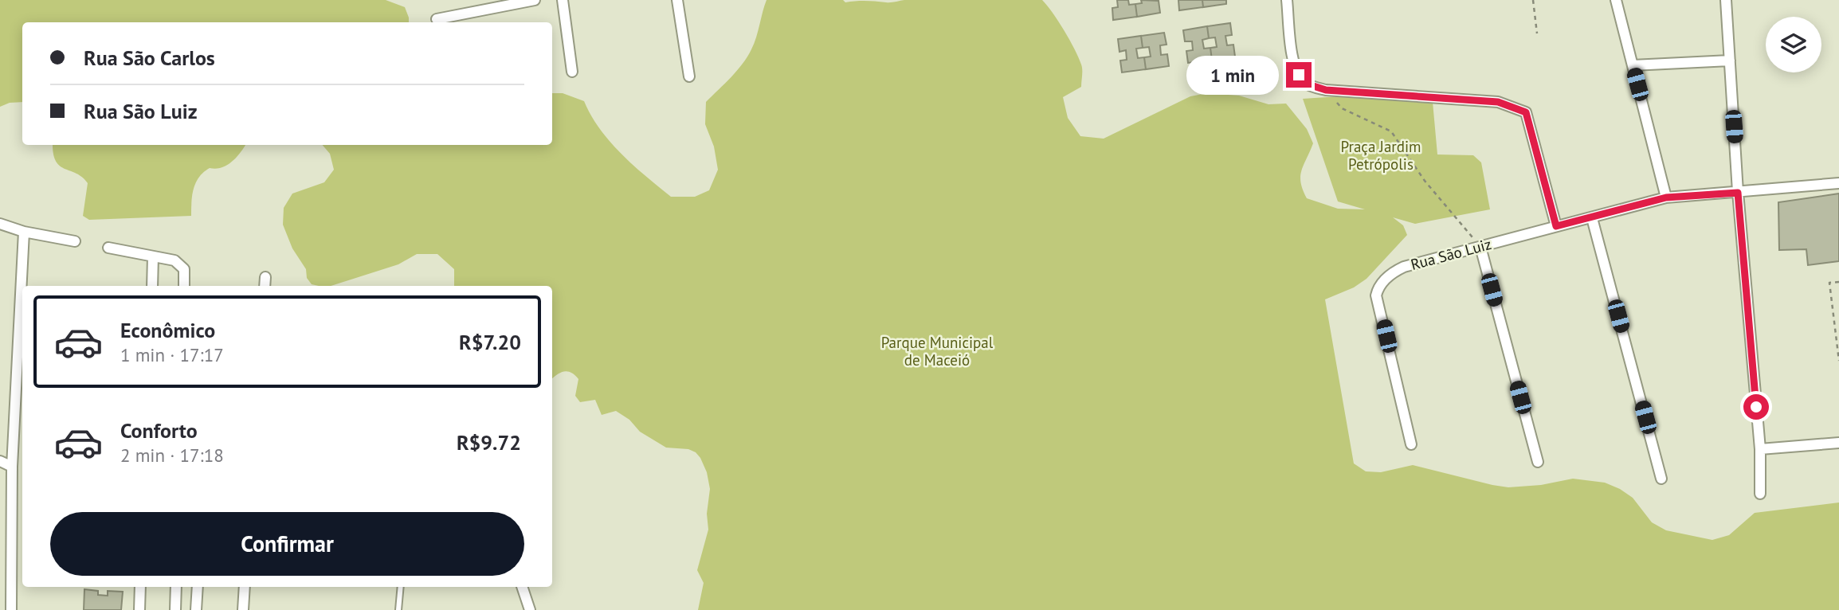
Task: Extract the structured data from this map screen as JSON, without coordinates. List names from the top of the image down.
{
  "streets": {
    "street": ["Rua São Luiz"]
  },
  "parks": ["Praça Jardim Petrópolis", "Parque Municipal de Maceió"],
  "page": {
    "banner": ["Rua São Carlos", "Rua São Luiz"],
    "bubble": "1 min",
    "list": [
      {
        "name": "Econômico",
        "note": "1 min · 17:17",
        "value": "R$7.20"
      },
      {
        "name": "Conforto",
        "note": "2 min · 17:18",
        "value": "R$9.72"
      }
    ],
    "buttons": "Confirmar"
  }
}
